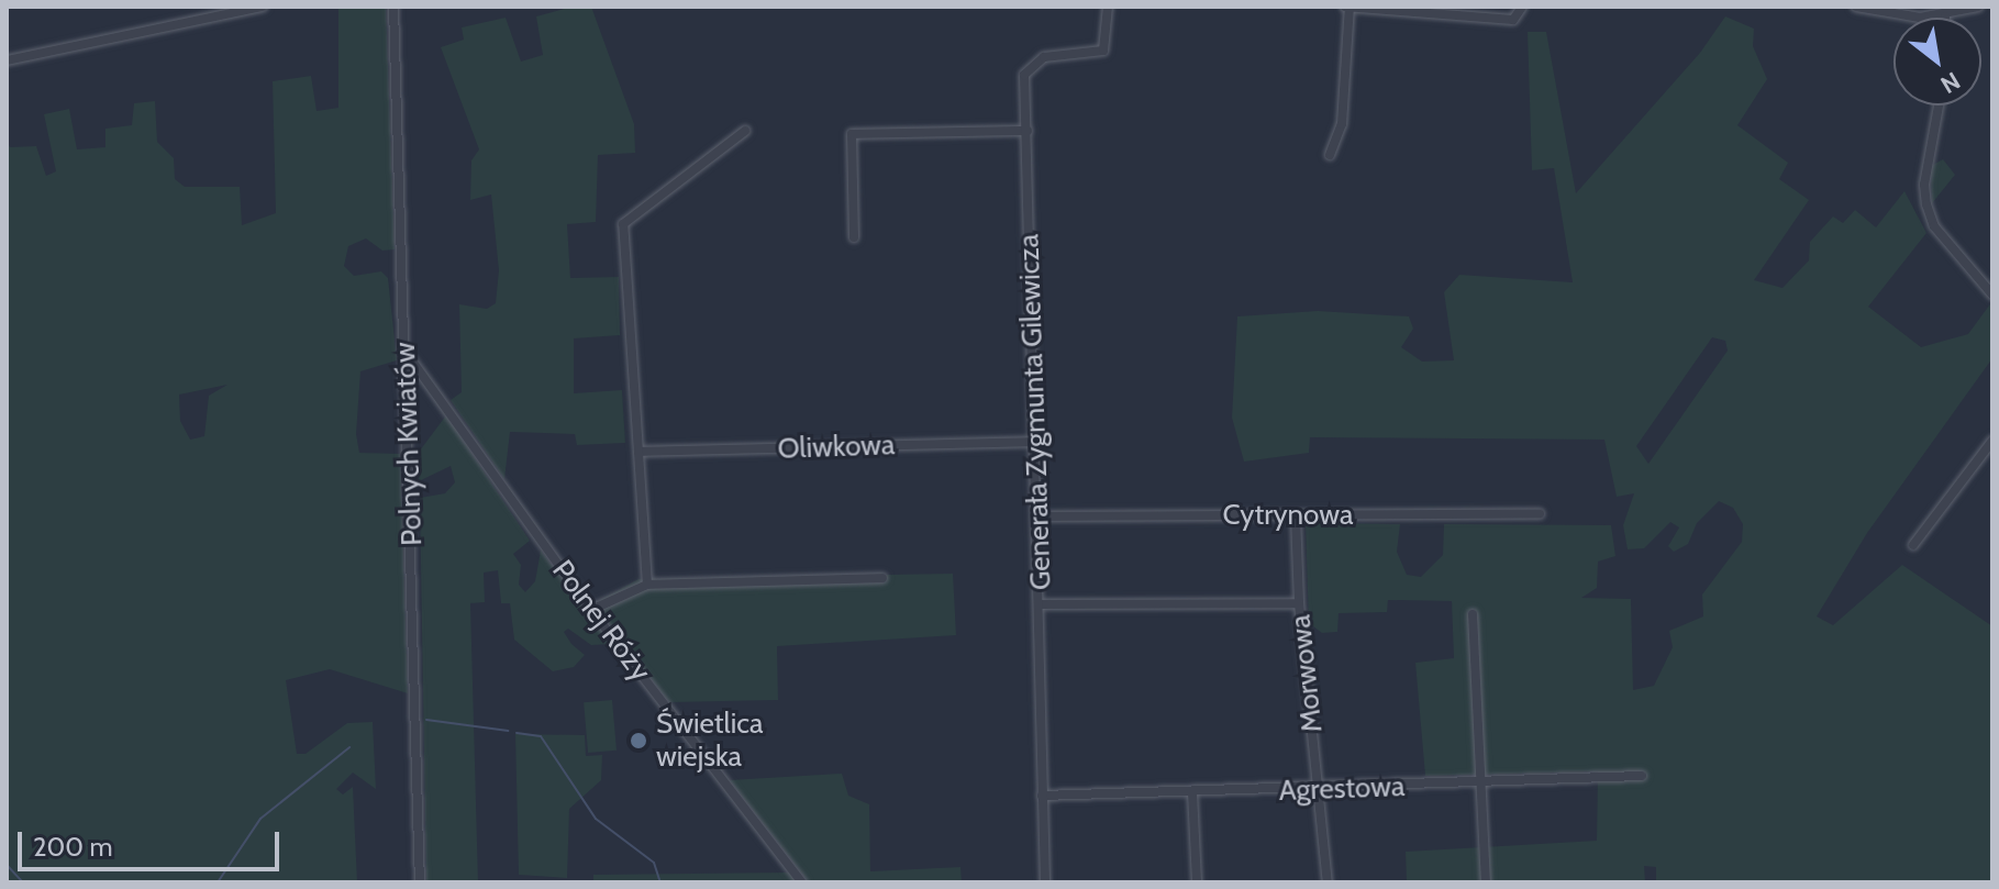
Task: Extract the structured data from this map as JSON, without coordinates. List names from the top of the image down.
{
  "streets": {
    "street": [
      "Generała Zygmunta Gilewicza",
      "Polnych Kwiatów",
      "Oliwkowa",
      "Cytrynowa",
      "Polnej Róży",
      "Morwowa",
      "Agrestowa"
    ]
  },
  "crossings": [
    ["Generała Zygmunta Gilewicza", "Oliwkowa"],
    ["Generała Zygmunta Gilewicza", "Cytrynowa"],
    ["Generała Zygmunta Gilewicza", "Agrestowa"],
    ["Polnych Kwiatów", "Polnej Róży"],
    ["Cytrynowa", "Morwowa"],
    ["Morwowa", "Agrestowa"]
  ],
  "places": ["Świetlica wiejska"],
  "scale_bar": "200 m",
  "north": "bottom right"
}
